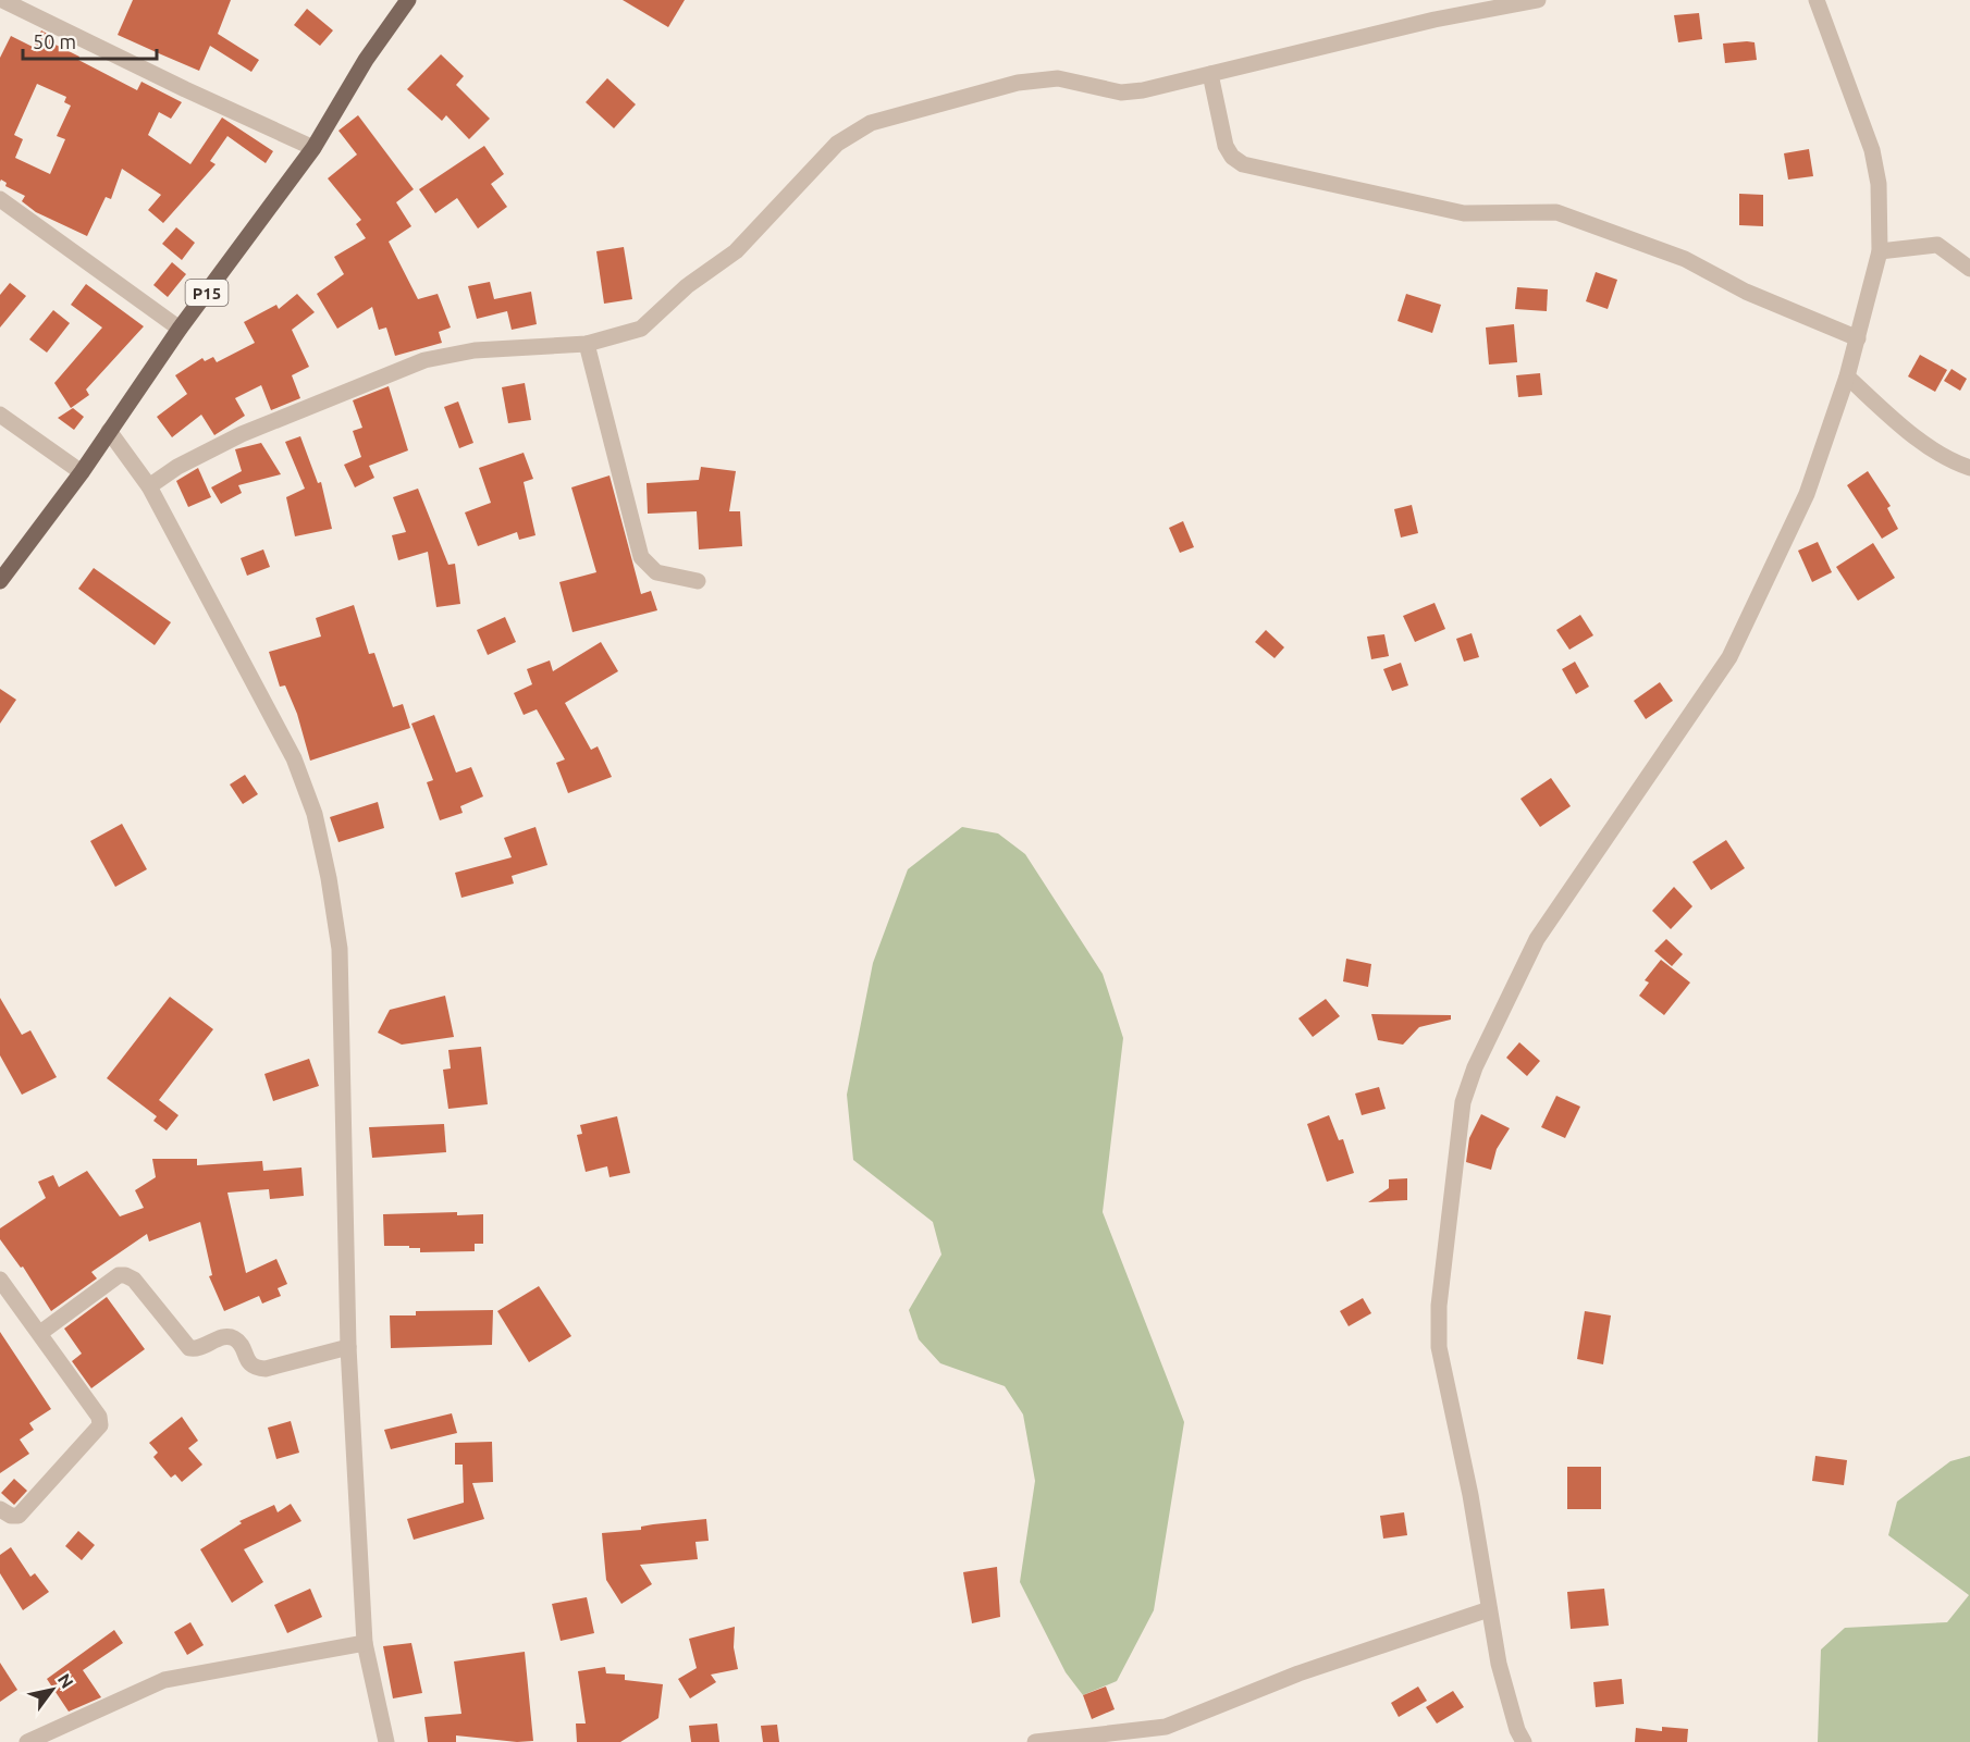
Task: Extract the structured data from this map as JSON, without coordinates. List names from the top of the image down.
{
  "streets": {
    "main road": ["P15"]
  },
  "scale_bar": "50 m",
  "north": "top right"
}
